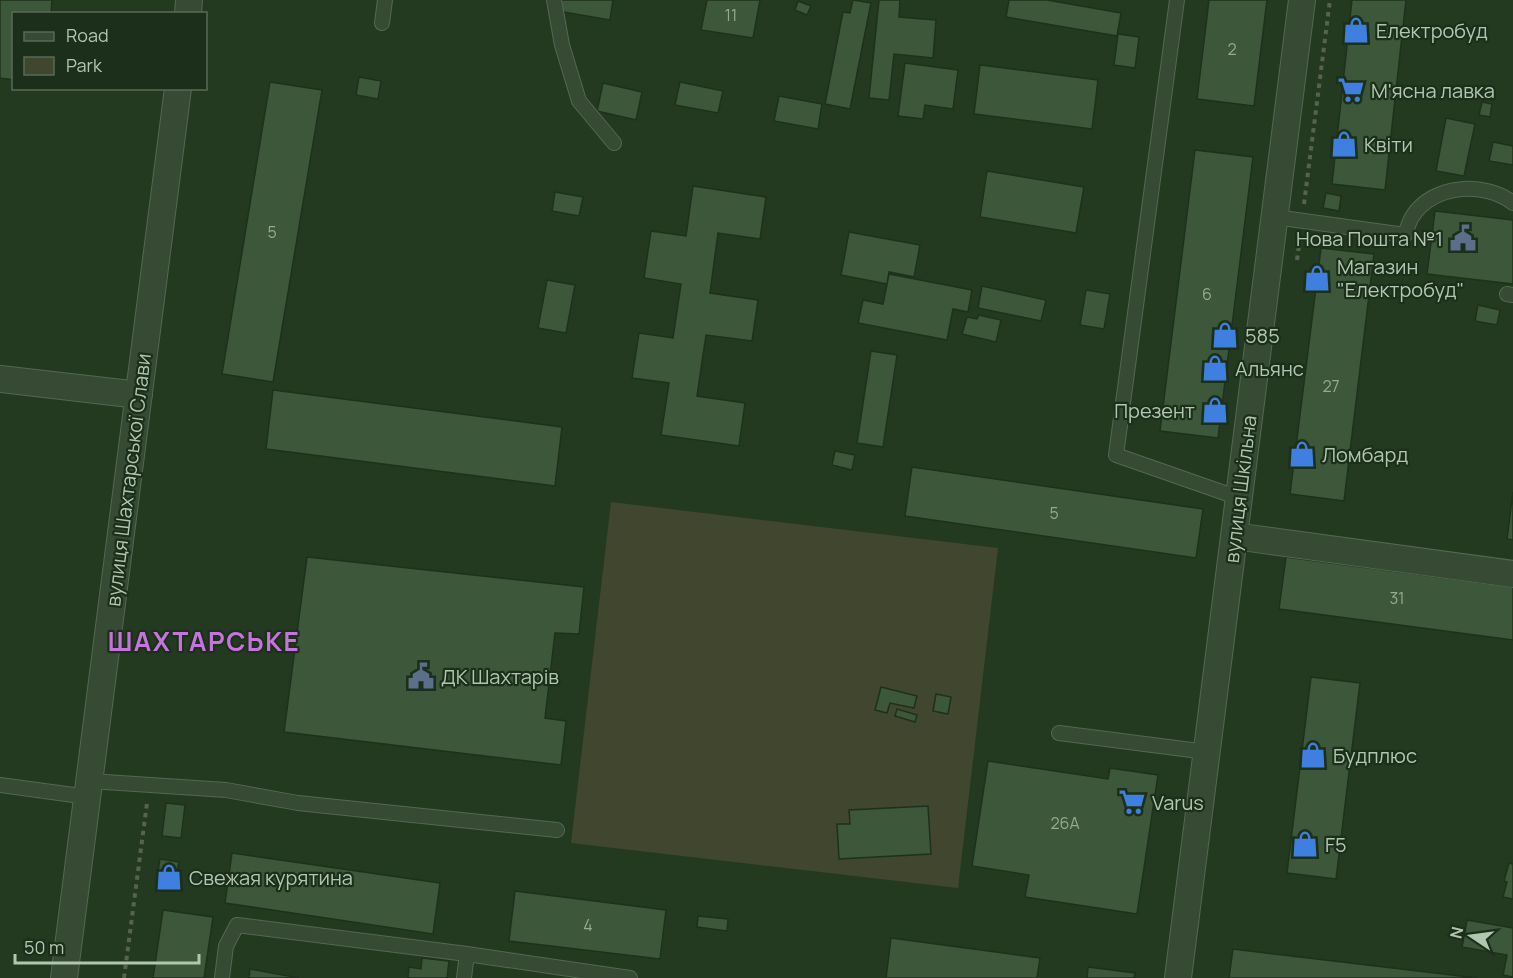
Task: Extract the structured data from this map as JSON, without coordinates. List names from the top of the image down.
{
  "streets": {
    "street": ["вулиця Шахтарської Слави", "вулиця Шкільна"]
  },
  "districts": ["ШАХТАРСЬКЕ"],
  "places": {
    "shop": [
      "Електробуд",
      "Квіти",
      "Магазин \"Електробуд\"",
      "585",
      "Альянс",
      "Презент",
      "Ломбард",
      "Будплюс",
      "F5",
      "Свежая курятина"
    ],
    "supermarket": ["М'ясна лавка", "Varus"],
    "public building": ["Нова Пошта №1", "ДК Шахтарів"]
  },
  "house_numbers": [
    "11",
    "2",
    "5",
    "6",
    "27",
    "5",
    "31",
    "26А",
    "4"
  ],
  "legend": ["Road", "Park"],
  "scale_bar": "50 m",
  "north": "left"
}
